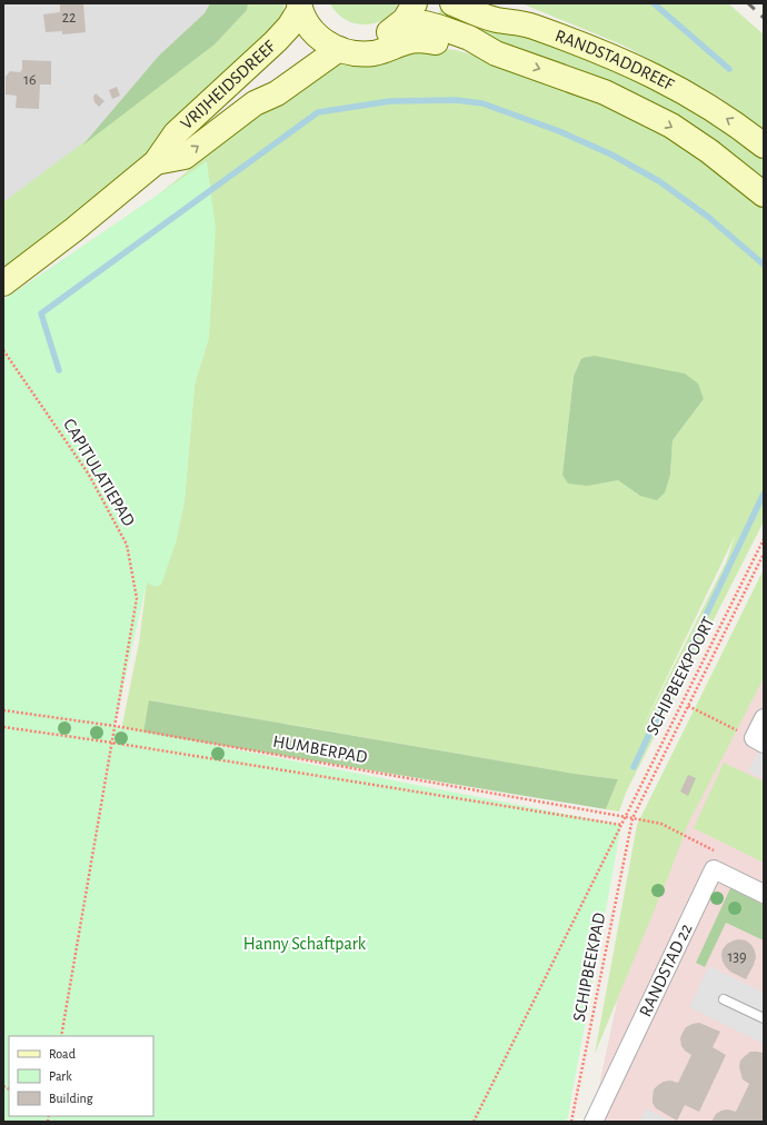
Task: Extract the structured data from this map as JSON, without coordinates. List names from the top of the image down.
{
  "streets": {
    "main road": ["RANDSTADDREEF", "VRIJHEIDSDREEF"],
    "street": ["RANDSTAD 22"],
    "path": [
      "CAPITULATIEPAD",
      "SCHIPBEEKPOORT",
      "HUMBERPAD",
      "SCHIPBEEKPAD"
    ]
  },
  "crossings": [
    ["CAPITULATIEPAD", "HUMBERPAD"],
    ["SCHIPBEEKPOORT", "HUMBERPAD"],
    ["HUMBERPAD", "SCHIPBEEKPAD"]
  ],
  "parks": ["Hanny Schaftpark"],
  "house_numbers": ["22", "16", "139"],
  "legend": ["Road", "Park", "Building"]
}
